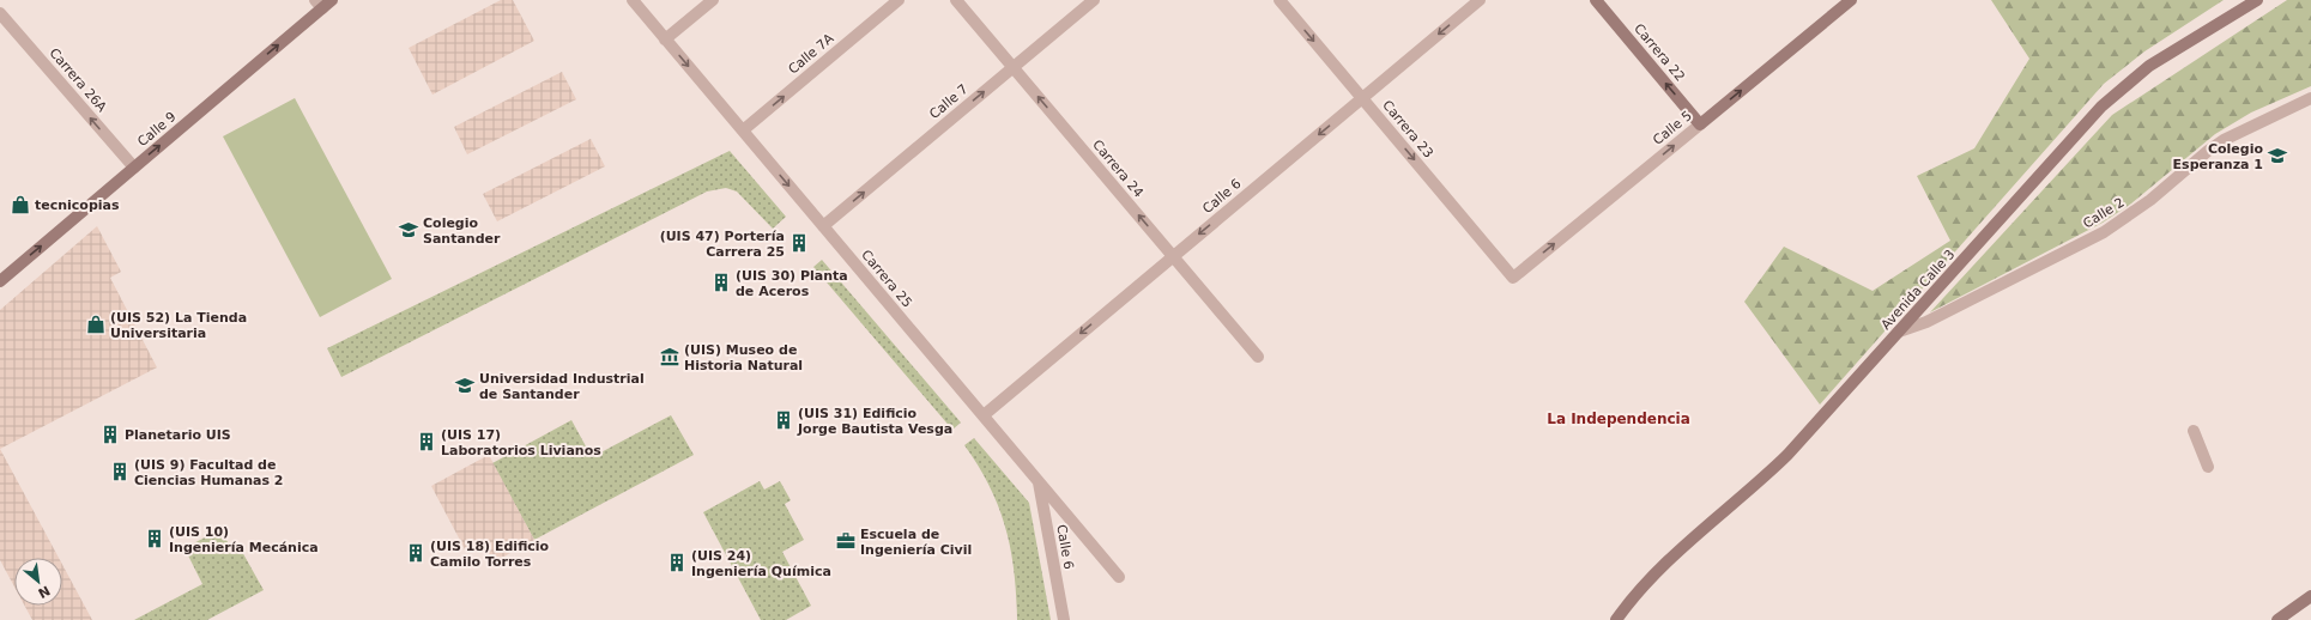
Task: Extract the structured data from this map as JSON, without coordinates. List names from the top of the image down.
{
  "streets": {
    "street": [
      "Carrera 22",
      "Calle 7A",
      "Carrera 26A",
      "Calle 7",
      "Calle 5",
      "Calle 9",
      "Carrera 23",
      "Carrera 24",
      "Calle 6",
      "Calle 2",
      "Carrera 25",
      "Avenida Calle 3"
    ]
  },
  "crossings": [
    ["Carrera 22", "Calle 5"],
    ["Calle 7A", "Carrera 25"],
    ["Carrera 26A", "Calle 9"],
    ["Calle 7", "Carrera 24"],
    ["Calle 7", "Carrera 25"],
    ["Calle 5", "Carrera 23"],
    ["Carrera 23", "Calle 6"],
    ["Carrera 24", "Calle 6"],
    ["Calle 6", "Carrera 25"],
    ["Calle 2", "Avenida Calle 3"]
  ],
  "one_way": [
    "Carrera 22",
    "Calle 7A",
    "Carrera 26A",
    "Calle 7",
    "Calle 5",
    "Calle 9",
    "Carrera 23",
    "Carrera 24",
    "Calle 6"
  ],
  "districts": ["La Independencia"],
  "places": {
    "school or university": ["Colegio Esperanza 1", "Colegio Santander", "Universidad Industrial de Santander"],
    "shop": ["tecnicopias", "(UIS 52) La Tienda Universitaria"],
    "building": [
      "(UIS 47) Portería Carrera 25",
      "(UIS 30) Planta de Aceros",
      "(UIS 31) Edificio Jorge Bautista Vesga",
      "Planetario UIS",
      "(UIS 17) Laboratorios Livianos",
      "(UIS 9) Facultad de Ciencias Humanas 2",
      "(UIS 10) Ingeniería Mecánica",
      "(UIS 18) Edificio Camilo Torres",
      "(UIS 24) Ingeniería Química"
    ],
    "museum": ["(UIS) Museo de Historia Natural"],
    "office": ["Escuela de Ingeniería Civil"]
  },
  "north": "bottom right"
}
